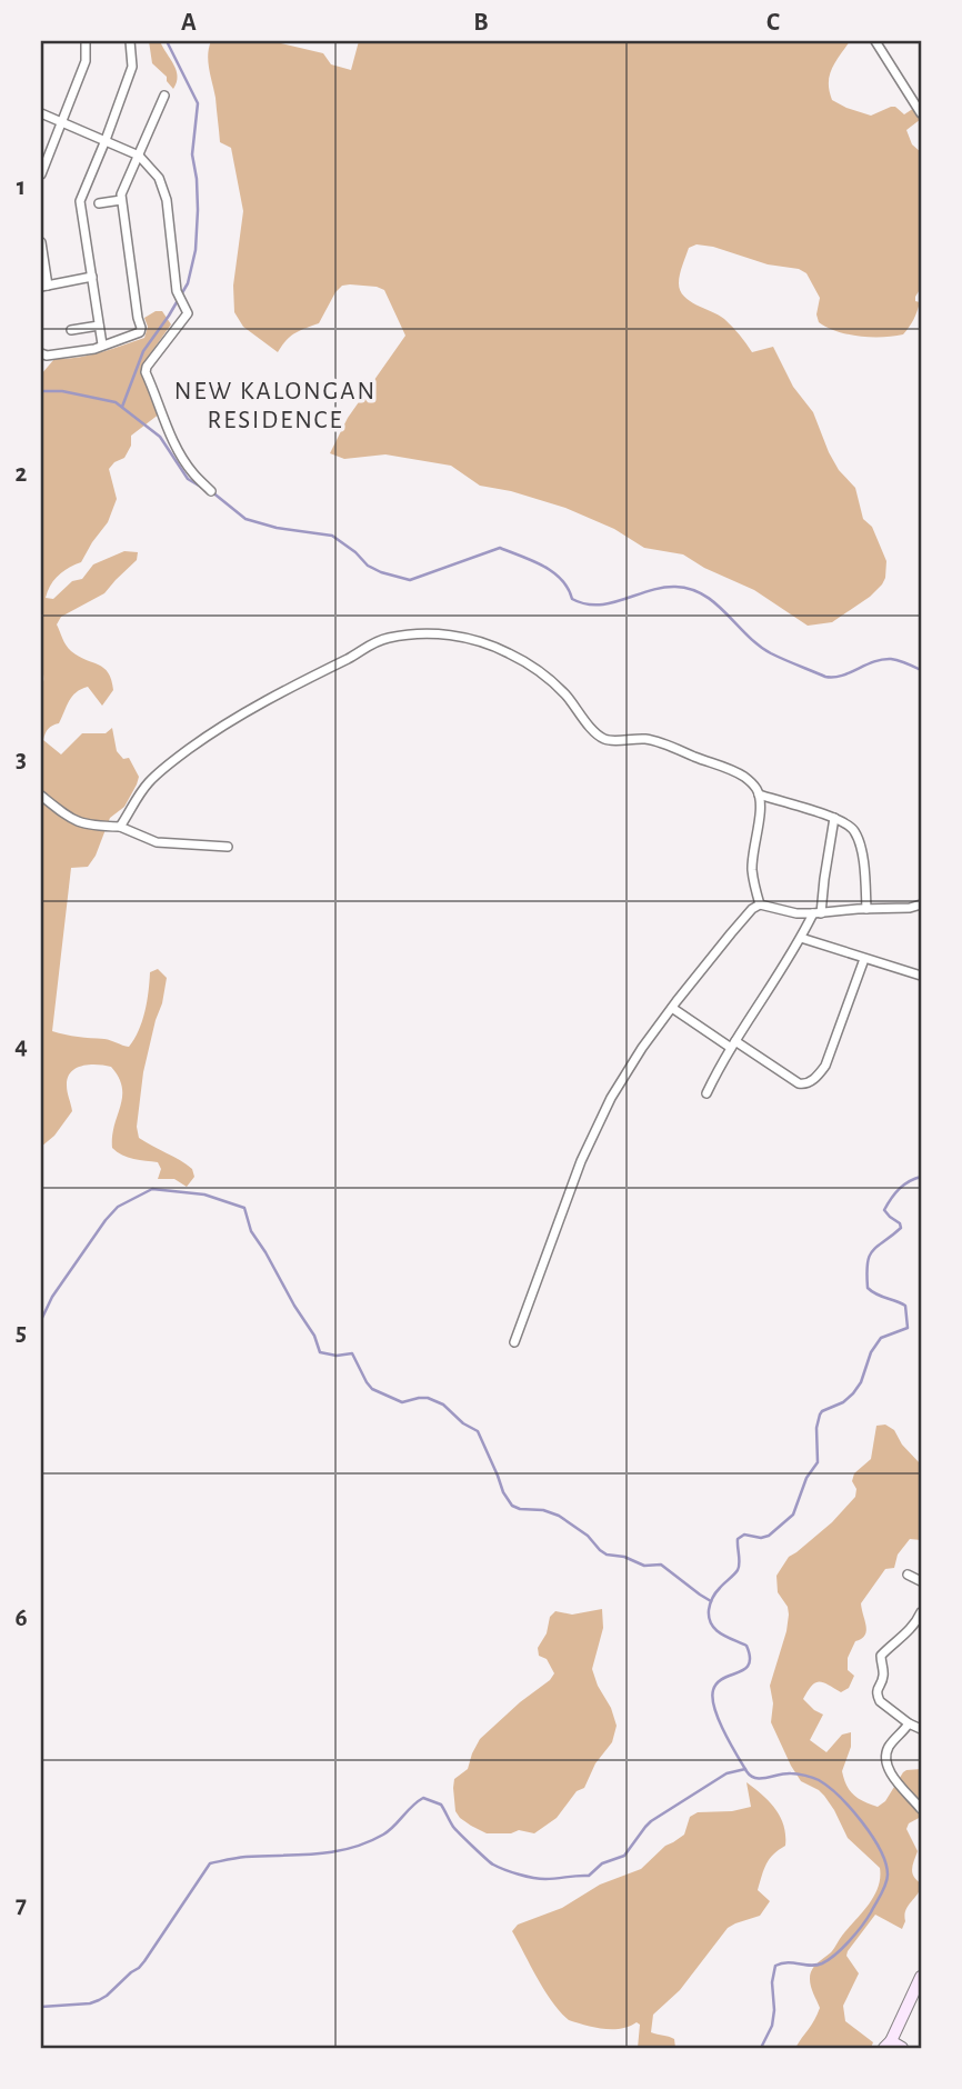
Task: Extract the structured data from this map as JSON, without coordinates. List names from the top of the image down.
{
  "districts": ["NEW KALONGAN RESIDENCE"],
  "grid": {
    "columns": ["A", "B", "C"],
    "rows": [
      "1",
      "2",
      "3",
      "4",
      "5",
      "6",
      "7"
    ]
  }
}
